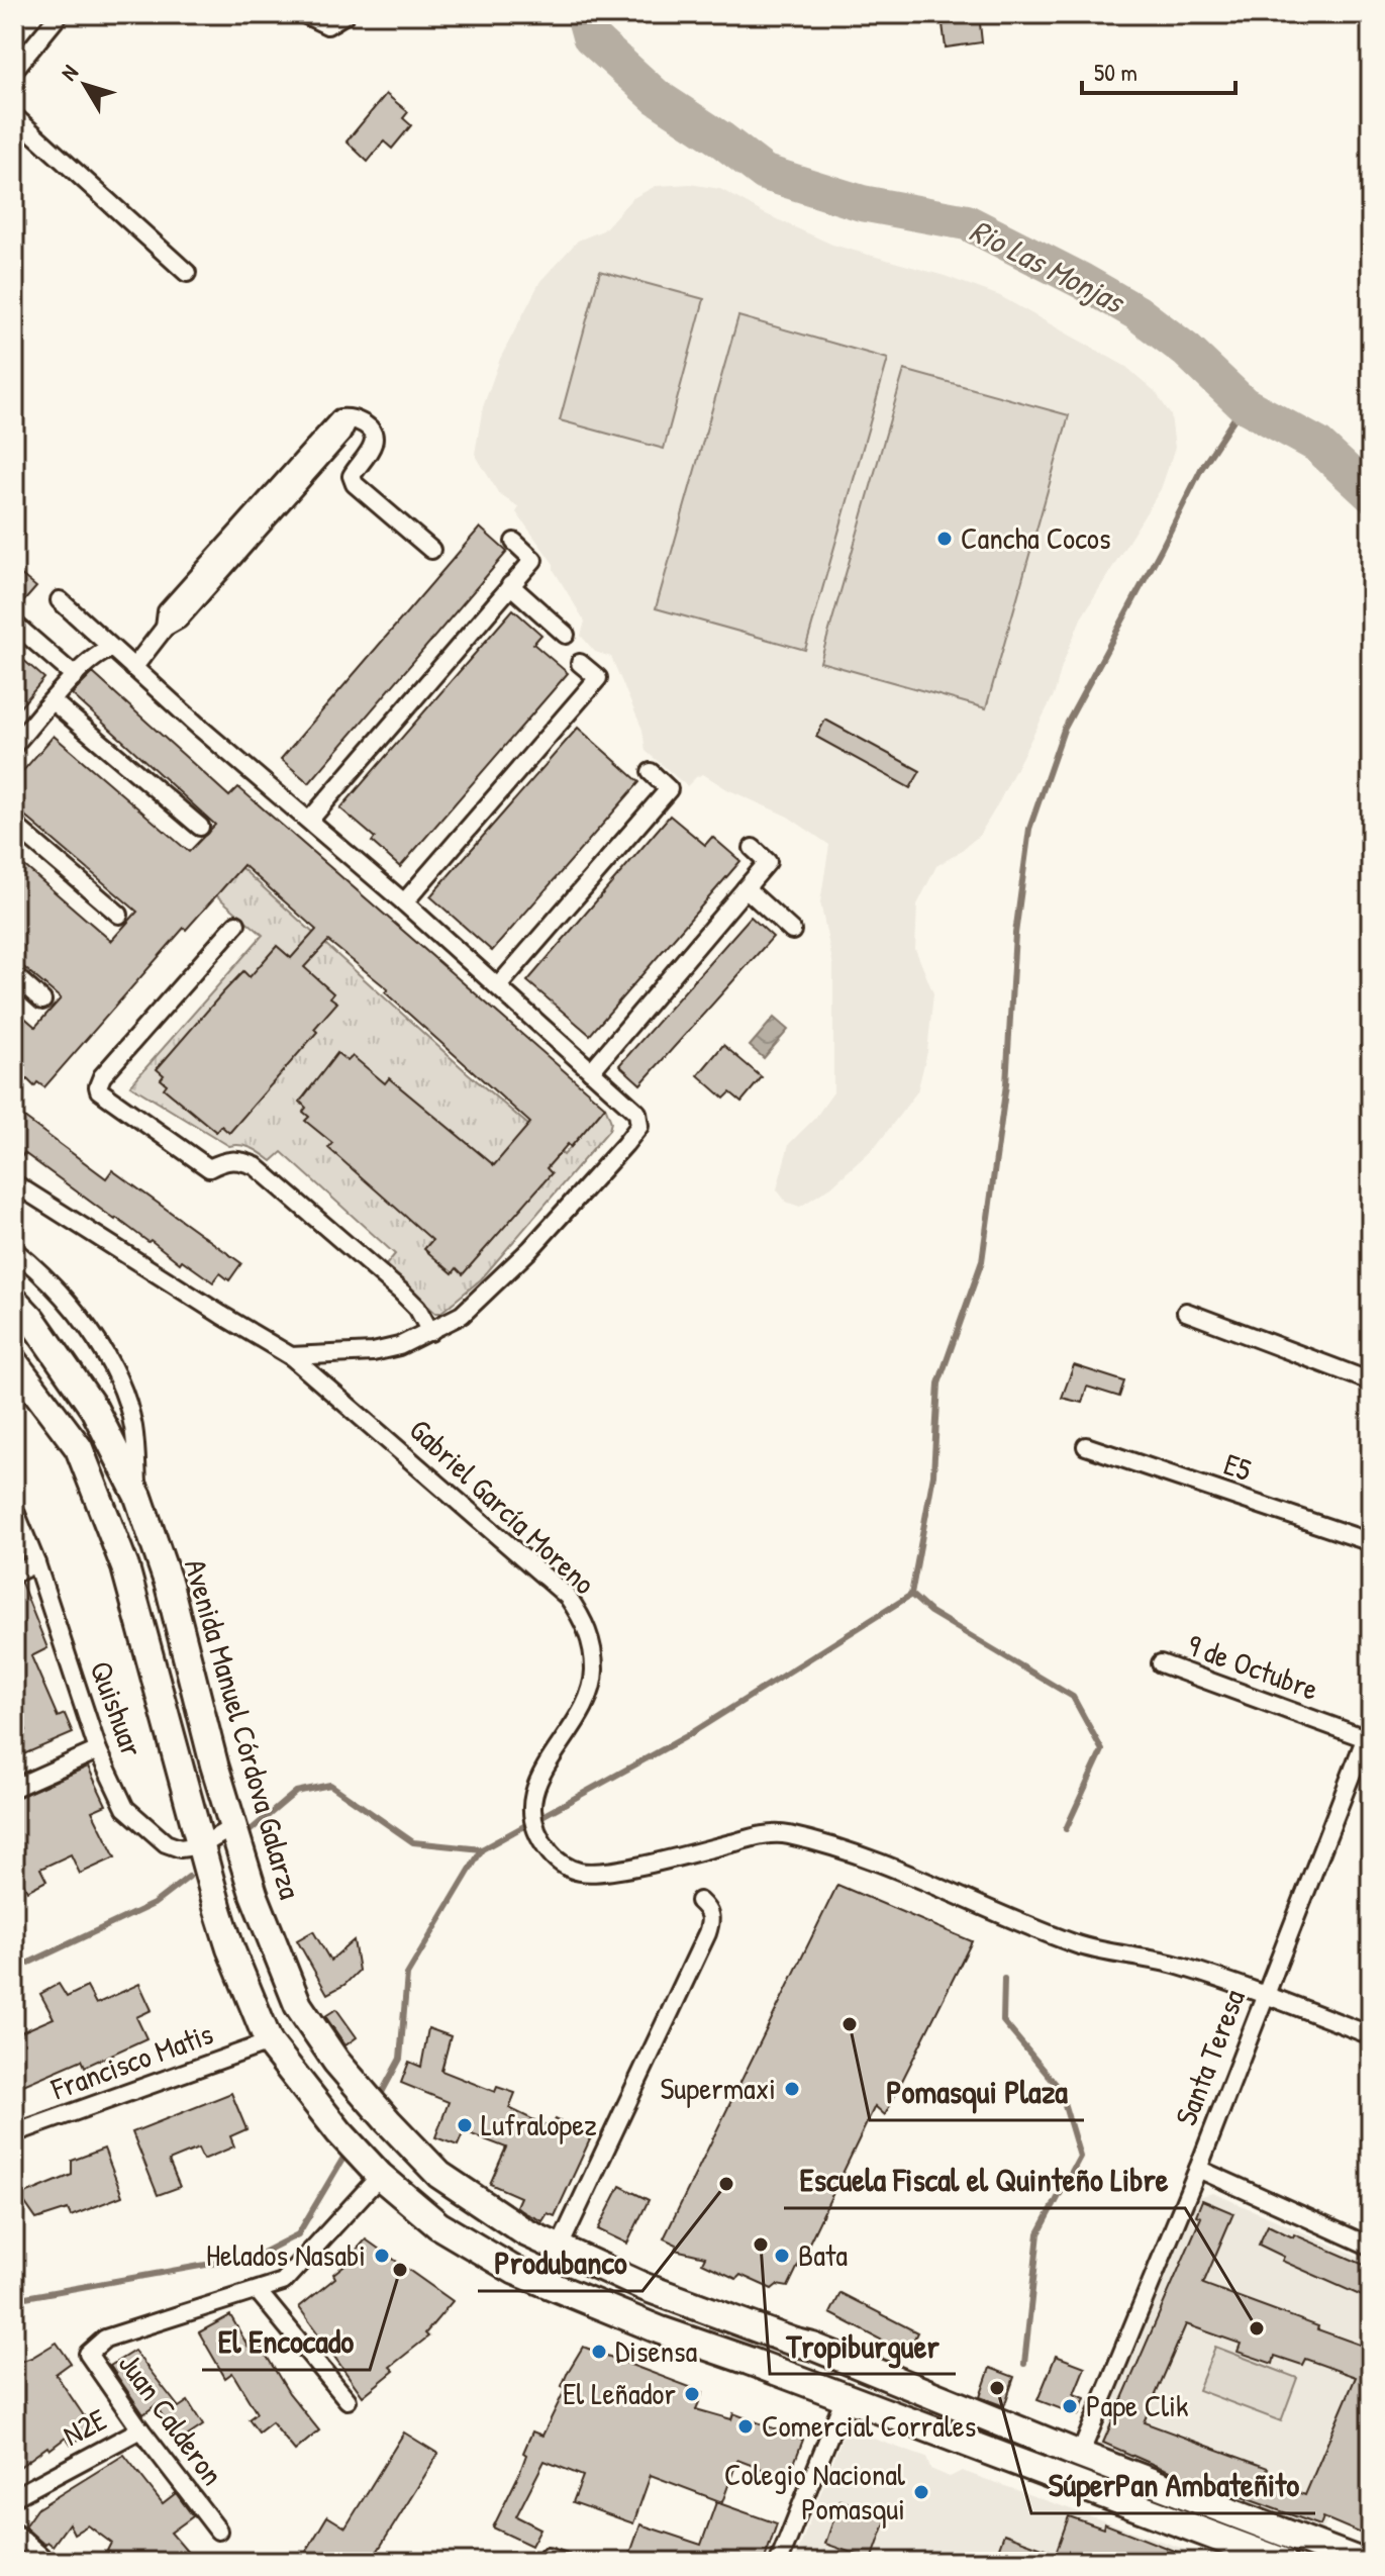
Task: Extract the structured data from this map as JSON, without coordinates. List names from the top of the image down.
{
  "streets": {
    "main road": ["Avenida Manuel Córdova Galarza"],
    "street": [
      "E5",
      "Gabriel García Moreno",
      "9 de Octubre",
      "Quishuar",
      "Santa Teresa",
      "Francisco Matis",
      "Juan Calderon",
      "N2E"
    ]
  },
  "crossings": [
    ["Gabriel García Moreno", "Santa Teresa"],
    ["9 de Octubre", "Santa Teresa"],
    ["Avenida Manuel Córdova Galarza", "Santa Teresa"],
    ["Juan Calderon", "N2E"]
  ],
  "water": ["Rio Las Monjas"],
  "places": [
    "Cancha Cocos",
    "Pomasqui Plaza",
    "Supermaxi",
    "Lufralopez",
    "Produbanco",
    "Tropiburguer",
    "Helados Nasabi",
    "Bata",
    "El Encocado",
    "Escuela Fiscal el Quinteño Libre",
    "Disensa",
    "SúperPan Ambateñito",
    "El Leñador",
    "Pape Clik",
    "Comercial Corrales",
    "Colegio Nacional Pomasqui"
  ],
  "scale_bar": "50 m",
  "north": "top left"
}
